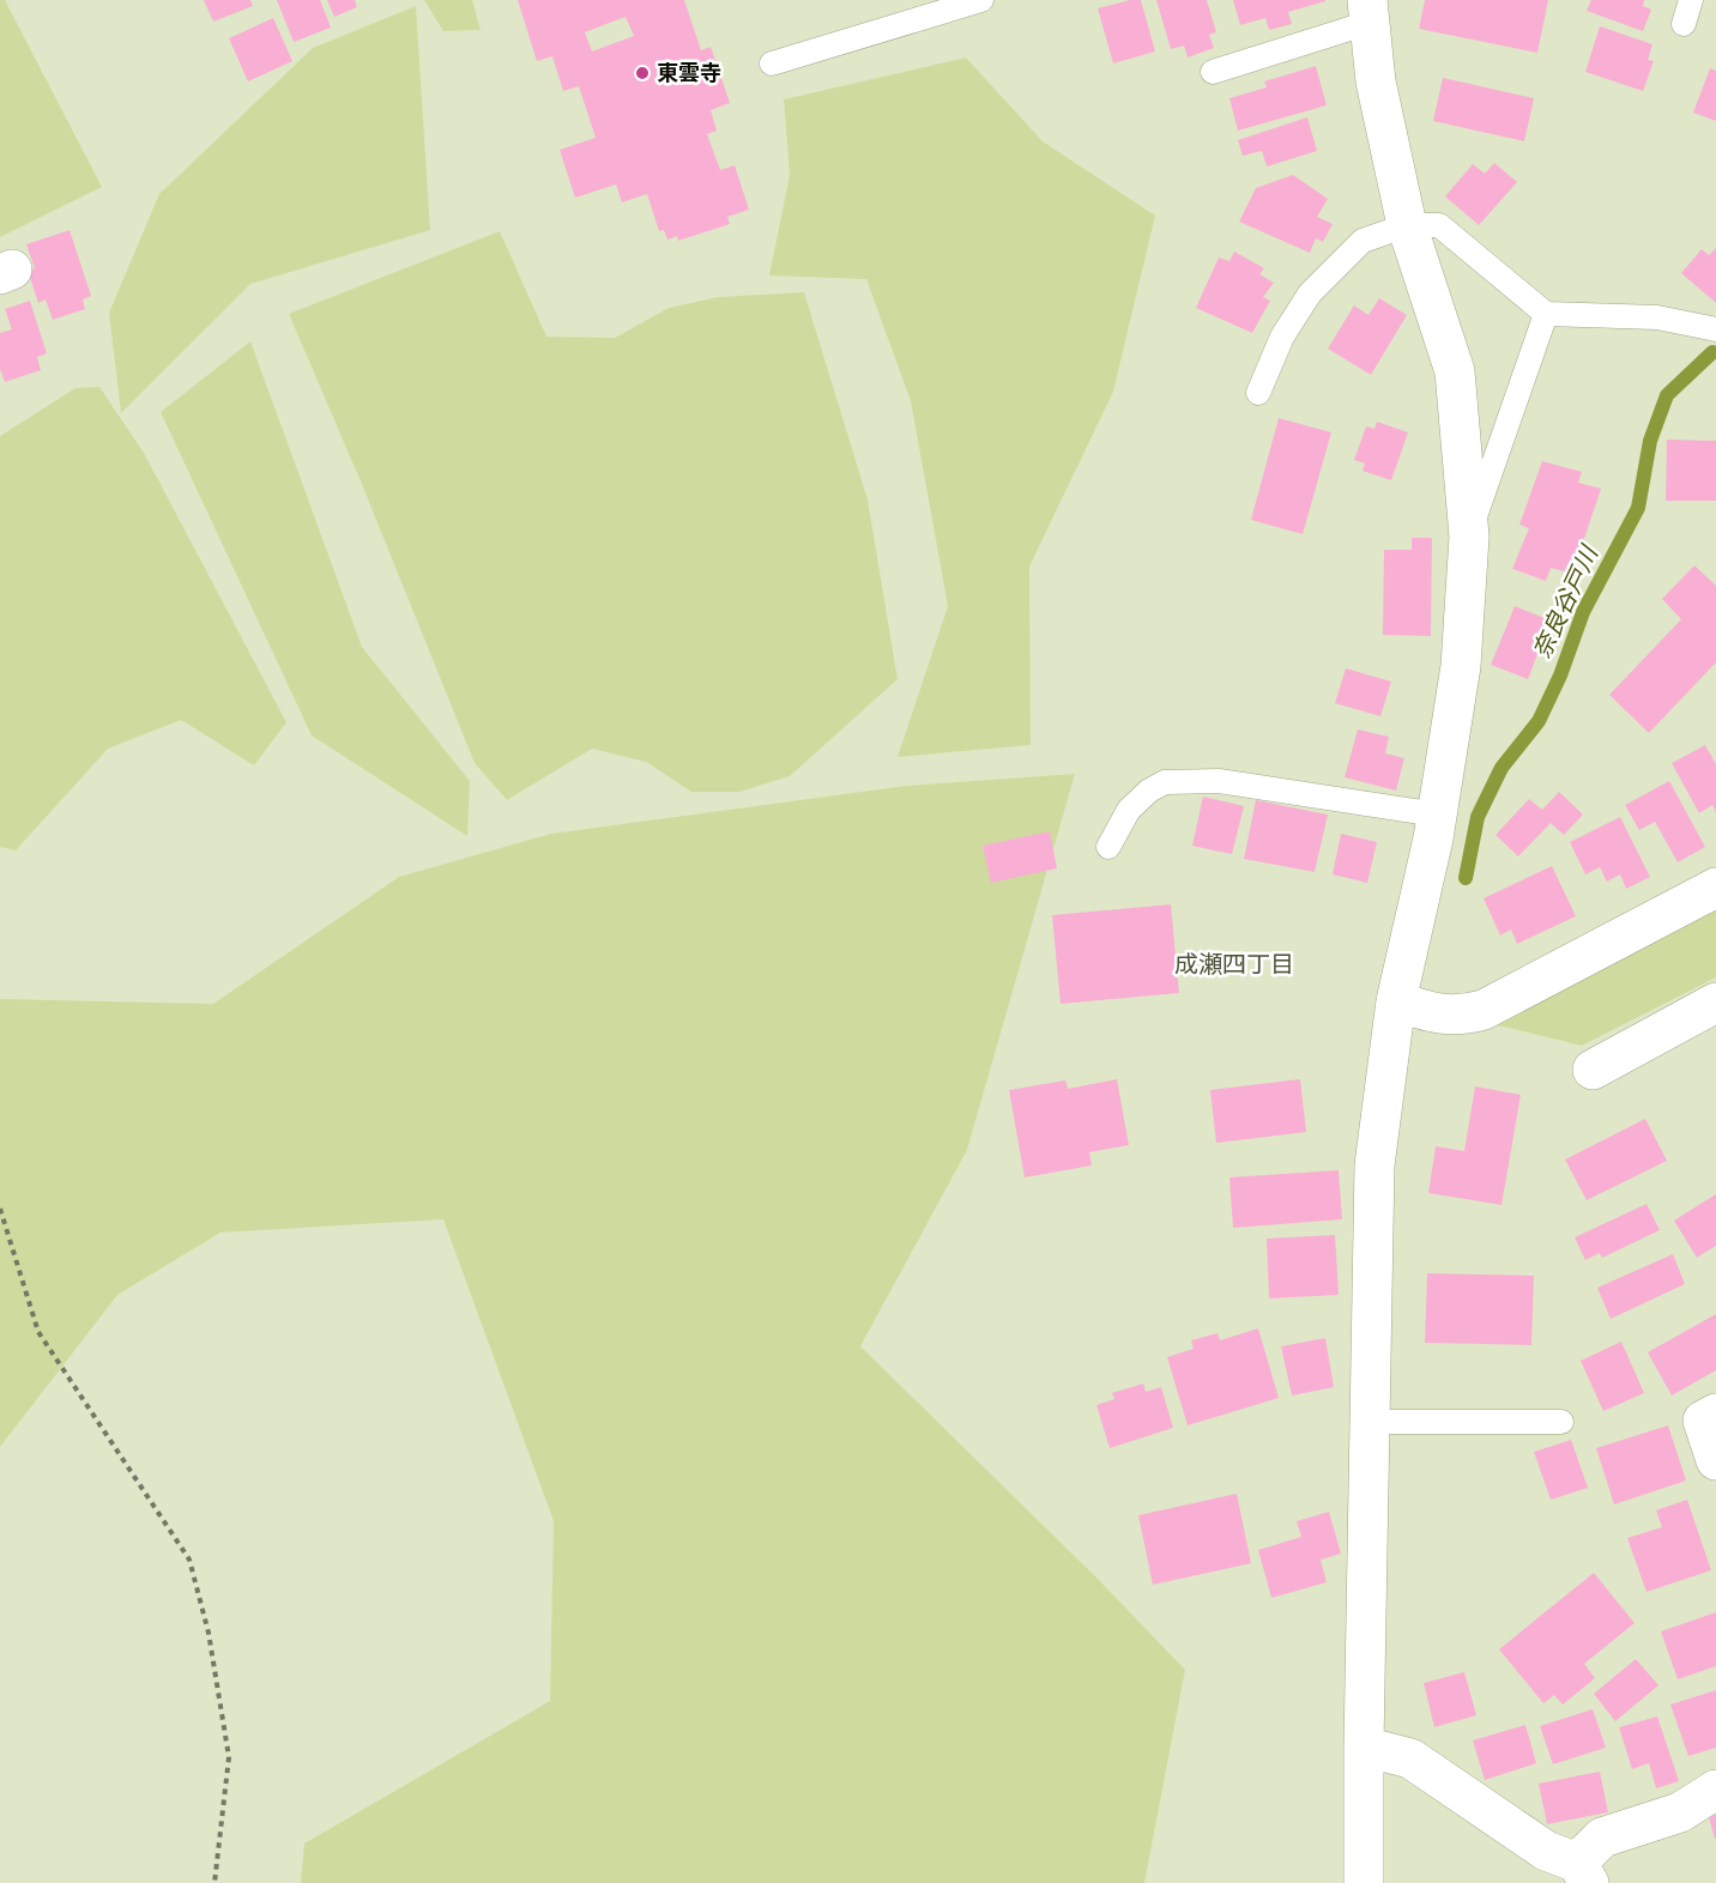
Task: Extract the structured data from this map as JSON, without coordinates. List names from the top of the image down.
{
  "districts": ["成瀬四丁目"],
  "water": ["奈良谷戸川"],
  "places": ["東雲寺"]
}
